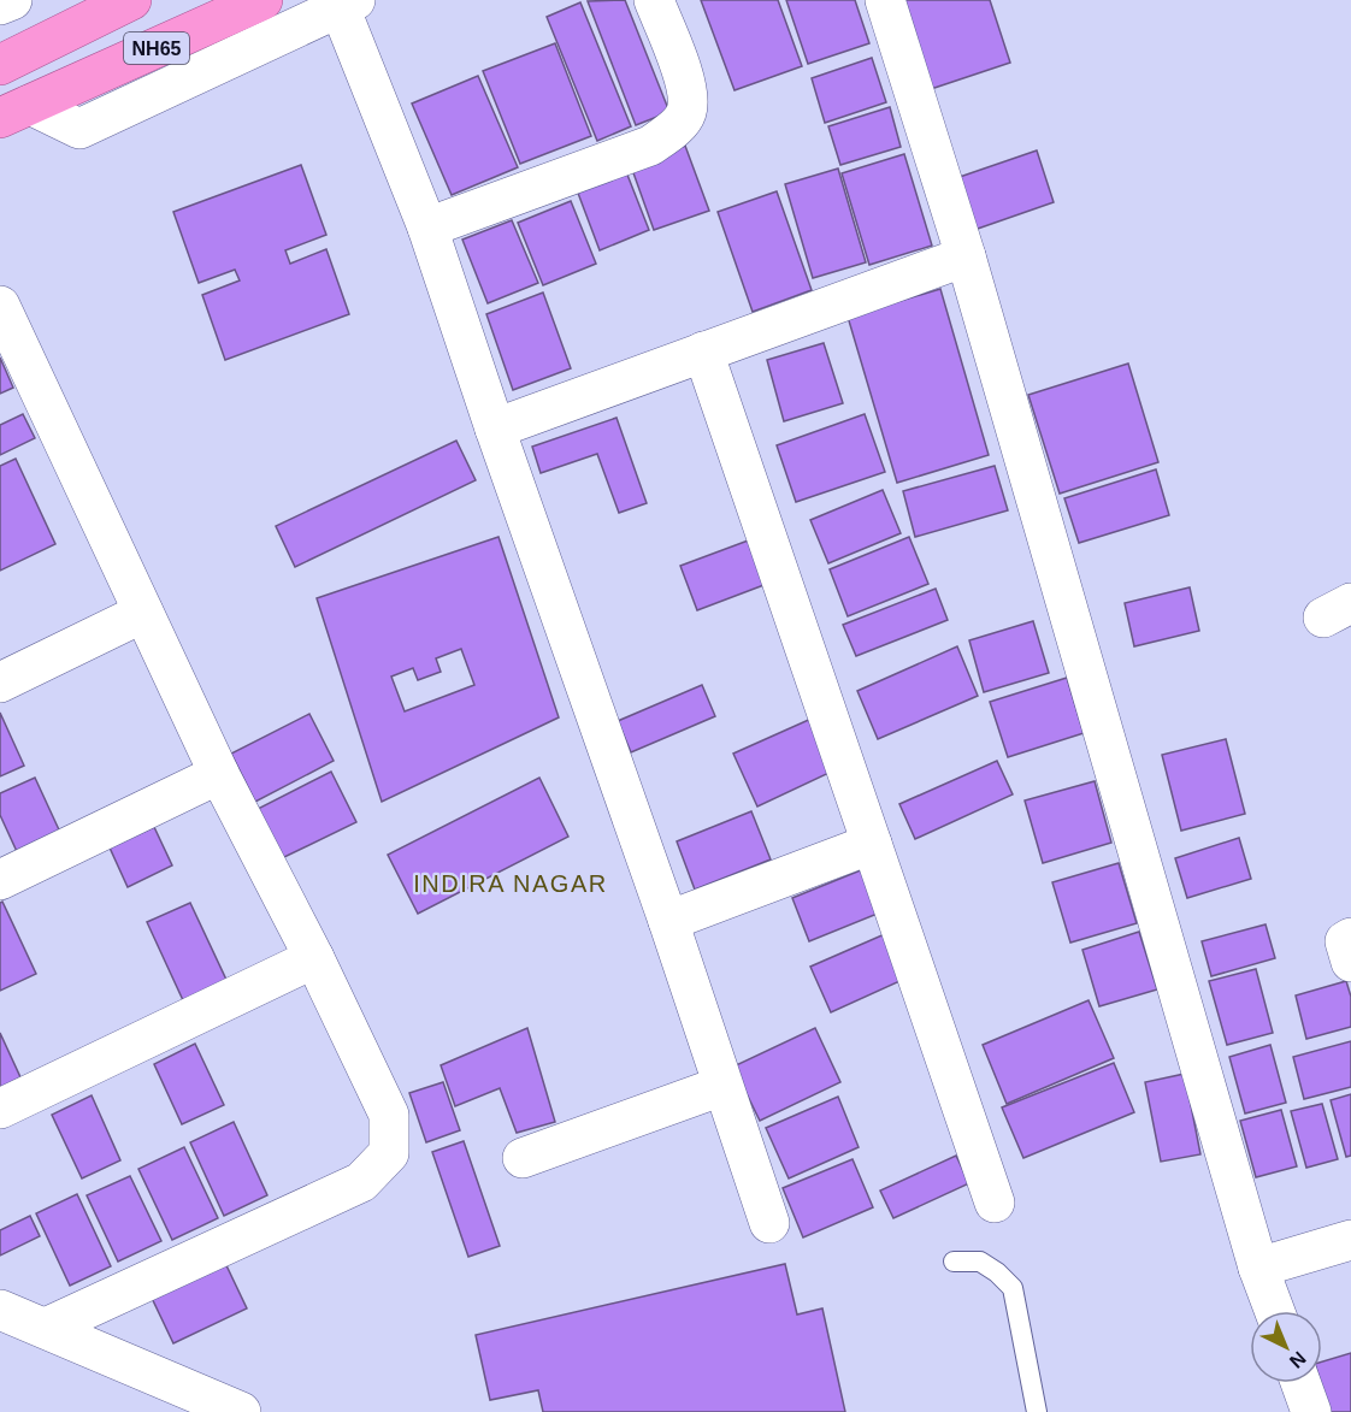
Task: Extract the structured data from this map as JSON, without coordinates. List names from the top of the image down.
{
  "streets": {
    "highway": ["NH65"]
  },
  "districts": ["INDIRA NAGAR"],
  "north": "bottom right"
}
